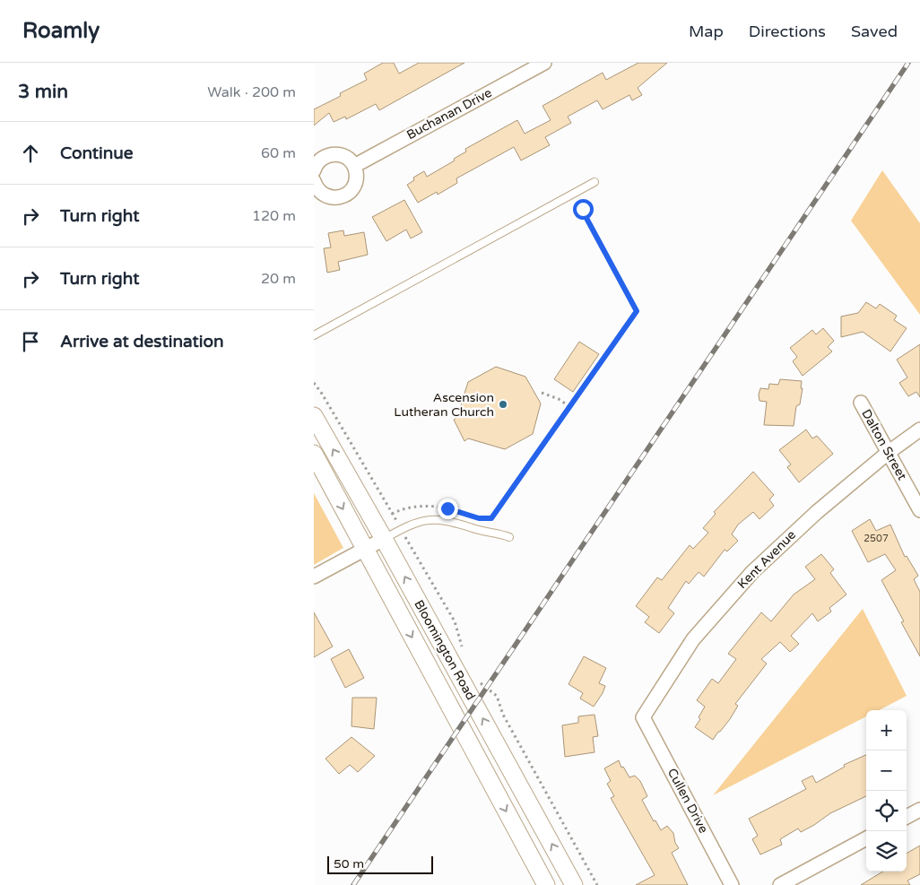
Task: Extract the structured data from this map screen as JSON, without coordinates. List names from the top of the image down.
{
  "streets": {
    "street": [
      "Buchanan Drive",
      "Dalton Street",
      "Kent Avenue",
      "Bloomington Road",
      "Cullen Drive"
    ]
  },
  "crossings": [
    ["Dalton Street", "Kent Avenue"],
    ["Kent Avenue", "Cullen Drive"]
  ],
  "places": ["Ascension Lutheran Church"],
  "house_numbers": ["2507"],
  "scale_bar": "50 m",
  "page": {
    "header": "Roamly",
    "nav": ["Map", "Directions", "Saved"],
    "heading": ["3 min", "Walk · 200 m"],
    "list": [
      ["Continue", "60 m"],
      ["Turn right", "120 m"],
      ["Turn right", "20 m"],
      "Arrive at destination"
    ],
    "map_buttons": ["+", "−"],
    "scale": "50 m"
  }
}
